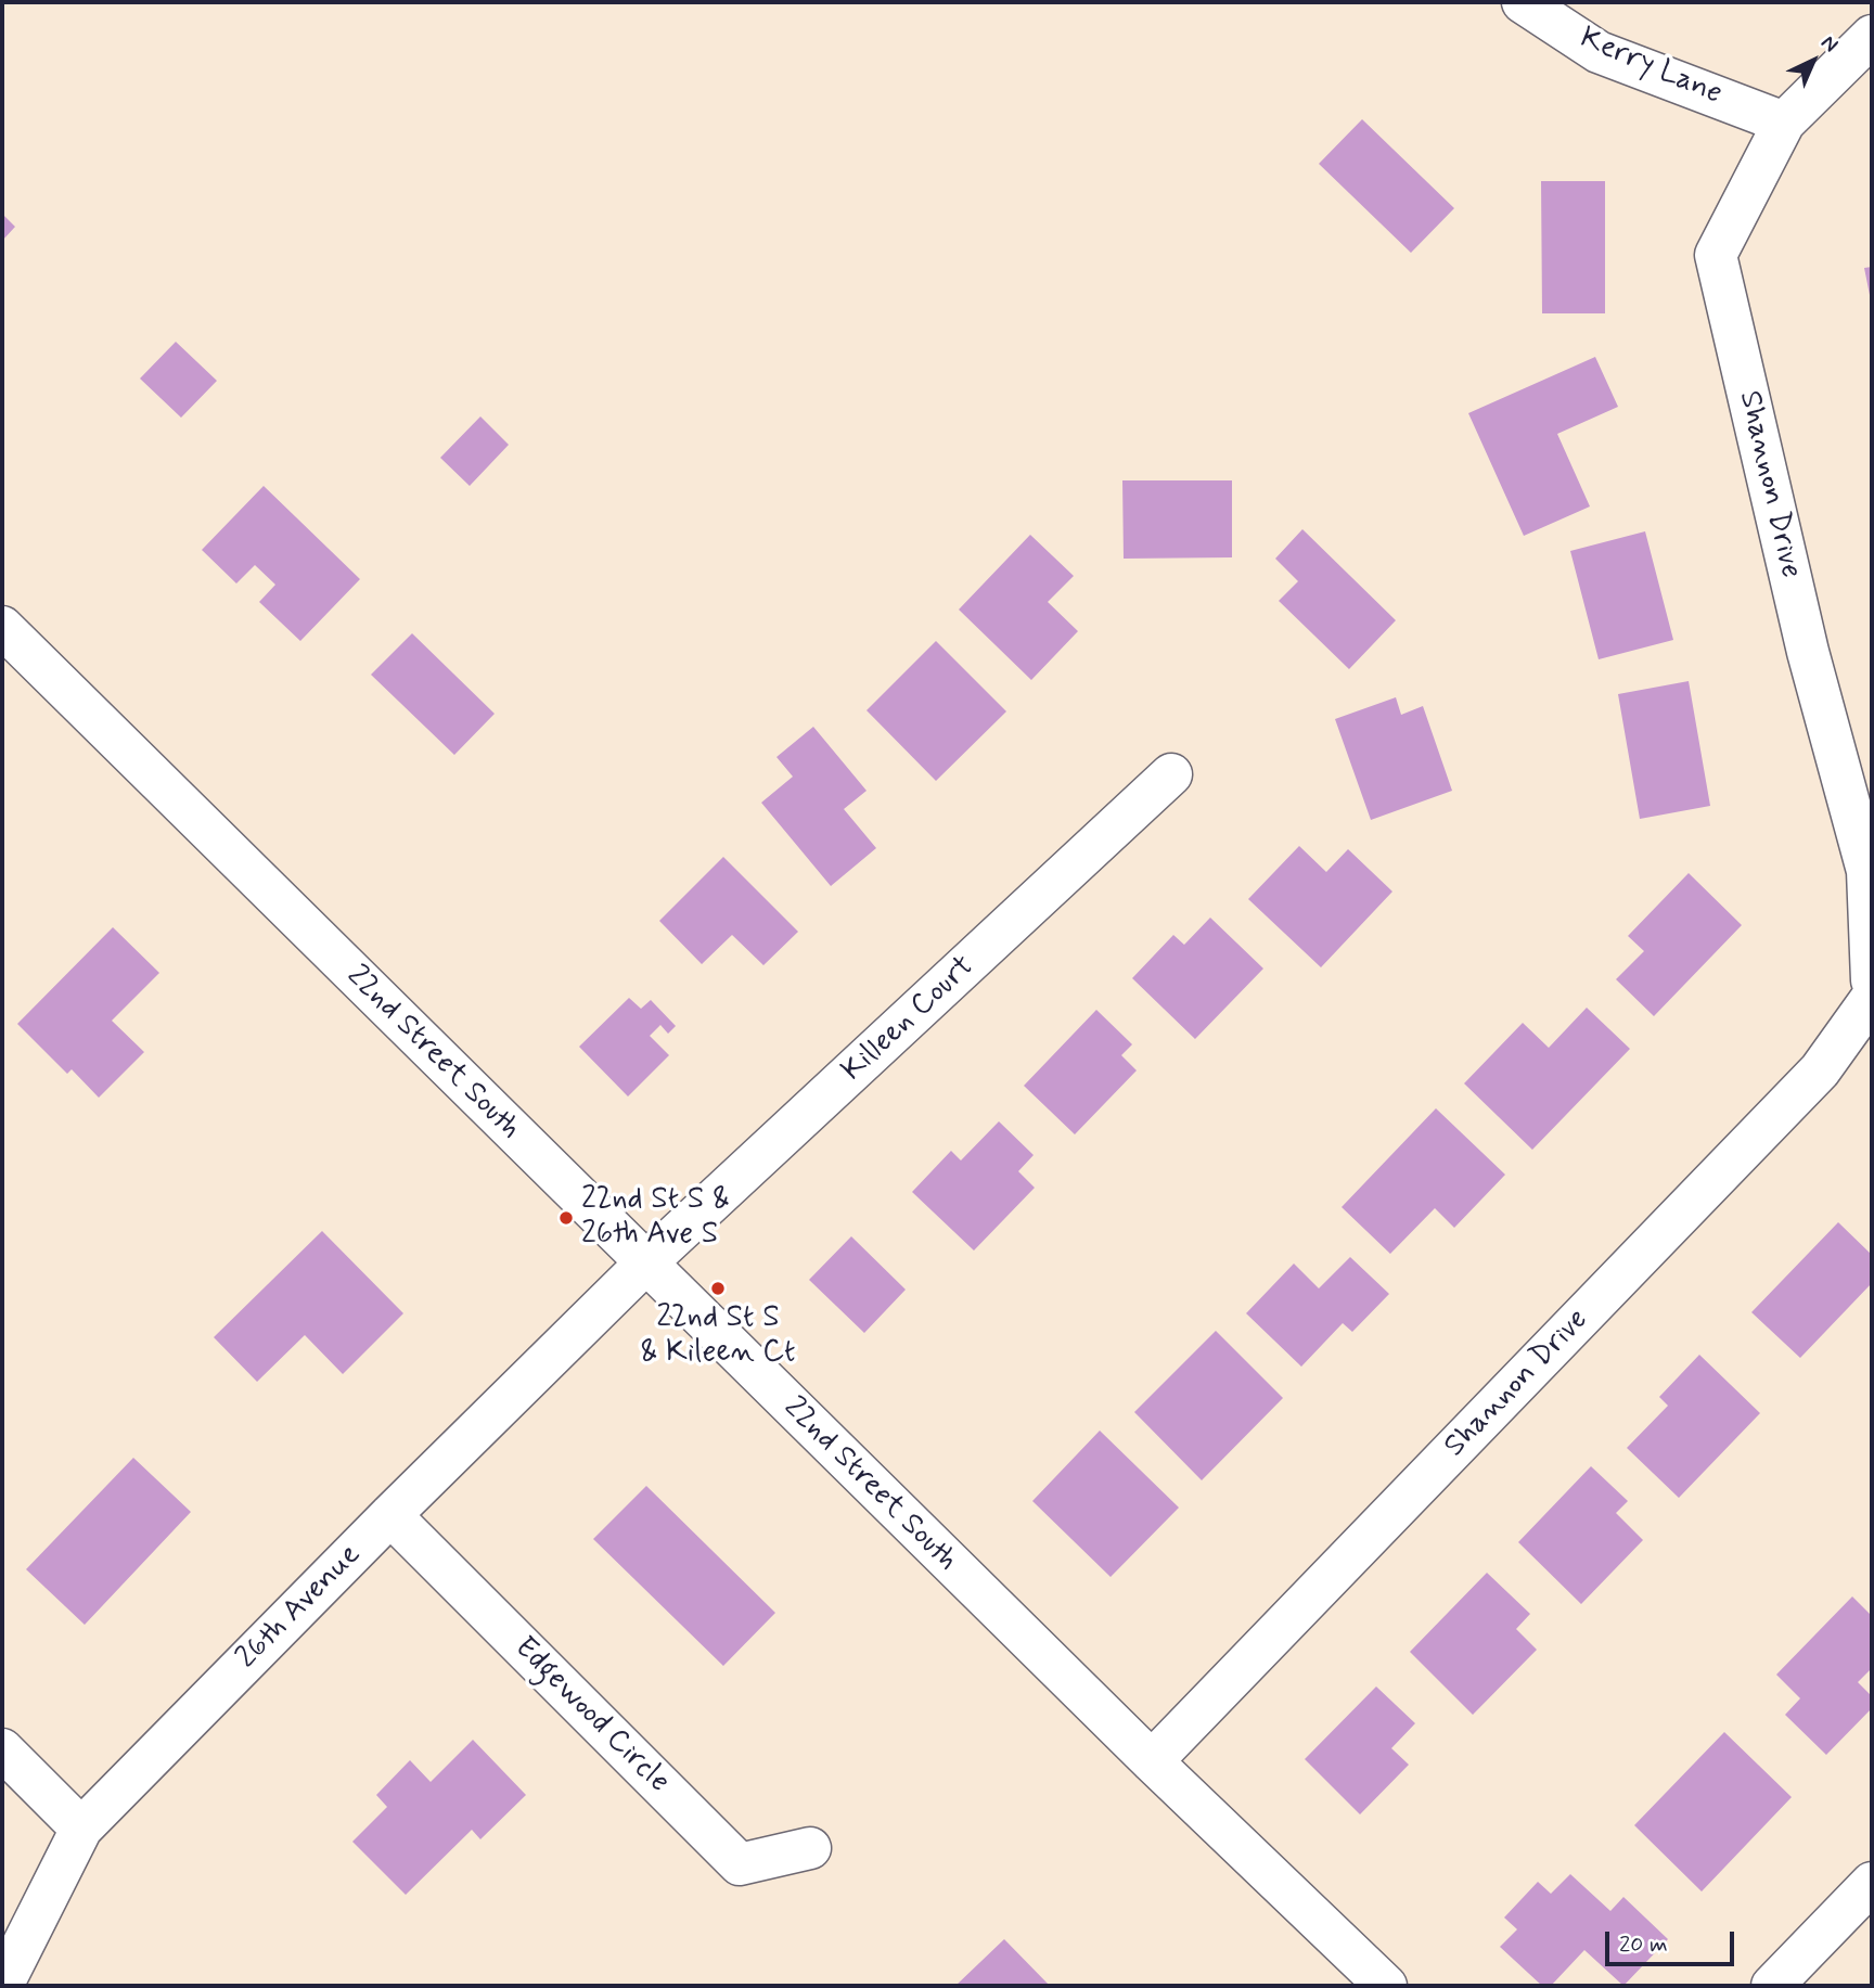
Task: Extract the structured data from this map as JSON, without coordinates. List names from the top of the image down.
{
  "streets": {
    "street": [
      "Kerry Lane",
      "Shannon Drive",
      "Killeen Court",
      "22nd Street South",
      "26th Avenue",
      "Edgewood Circle"
    ]
  },
  "crossings": [
    ["Kerry Lane", "Shannon Drive"],
    ["Shannon Drive", "22nd Street South"],
    ["Killeen Court", "22nd Street South"],
    ["Killeen Court", "26th Avenue"],
    ["22nd Street South", "26th Avenue"],
    ["26th Avenue", "Edgewood Circle"]
  ],
  "places": ["22nd St S & 26th Ave S", "22nd St S & Kileen Ct"],
  "scale_bar": "20 m",
  "north": "top right"
}
